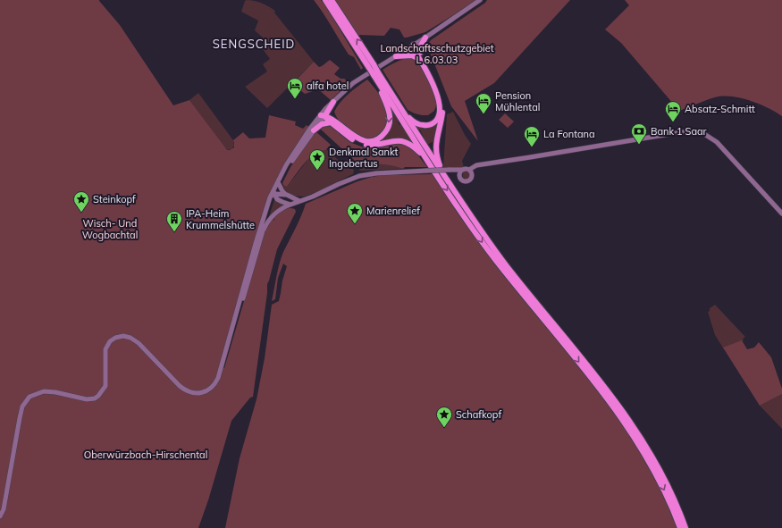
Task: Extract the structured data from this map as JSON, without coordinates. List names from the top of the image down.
{
  "districts": ["SENGSCHEID"],
  "parks": ["Landschaftsschutzgebiet L 6.03.03", "Wisch- Und Wogbachtal", "Oberwürzbach-Hirschental"],
  "places": {
    "hotel": [
      "alfa hotel",
      "Pension Mühlental",
      "Absatz-Schmitt",
      "La Fontana"
    ],
    "bank": ["Bank 1 Saar"],
    "place": [
      "Denkmal Sankt Ingobertus",
      "Steinkopf",
      "Marienrelief",
      "Schafkopf"
    ],
    "building": ["IPA-Heim Krummelshütte"]
  }
}
